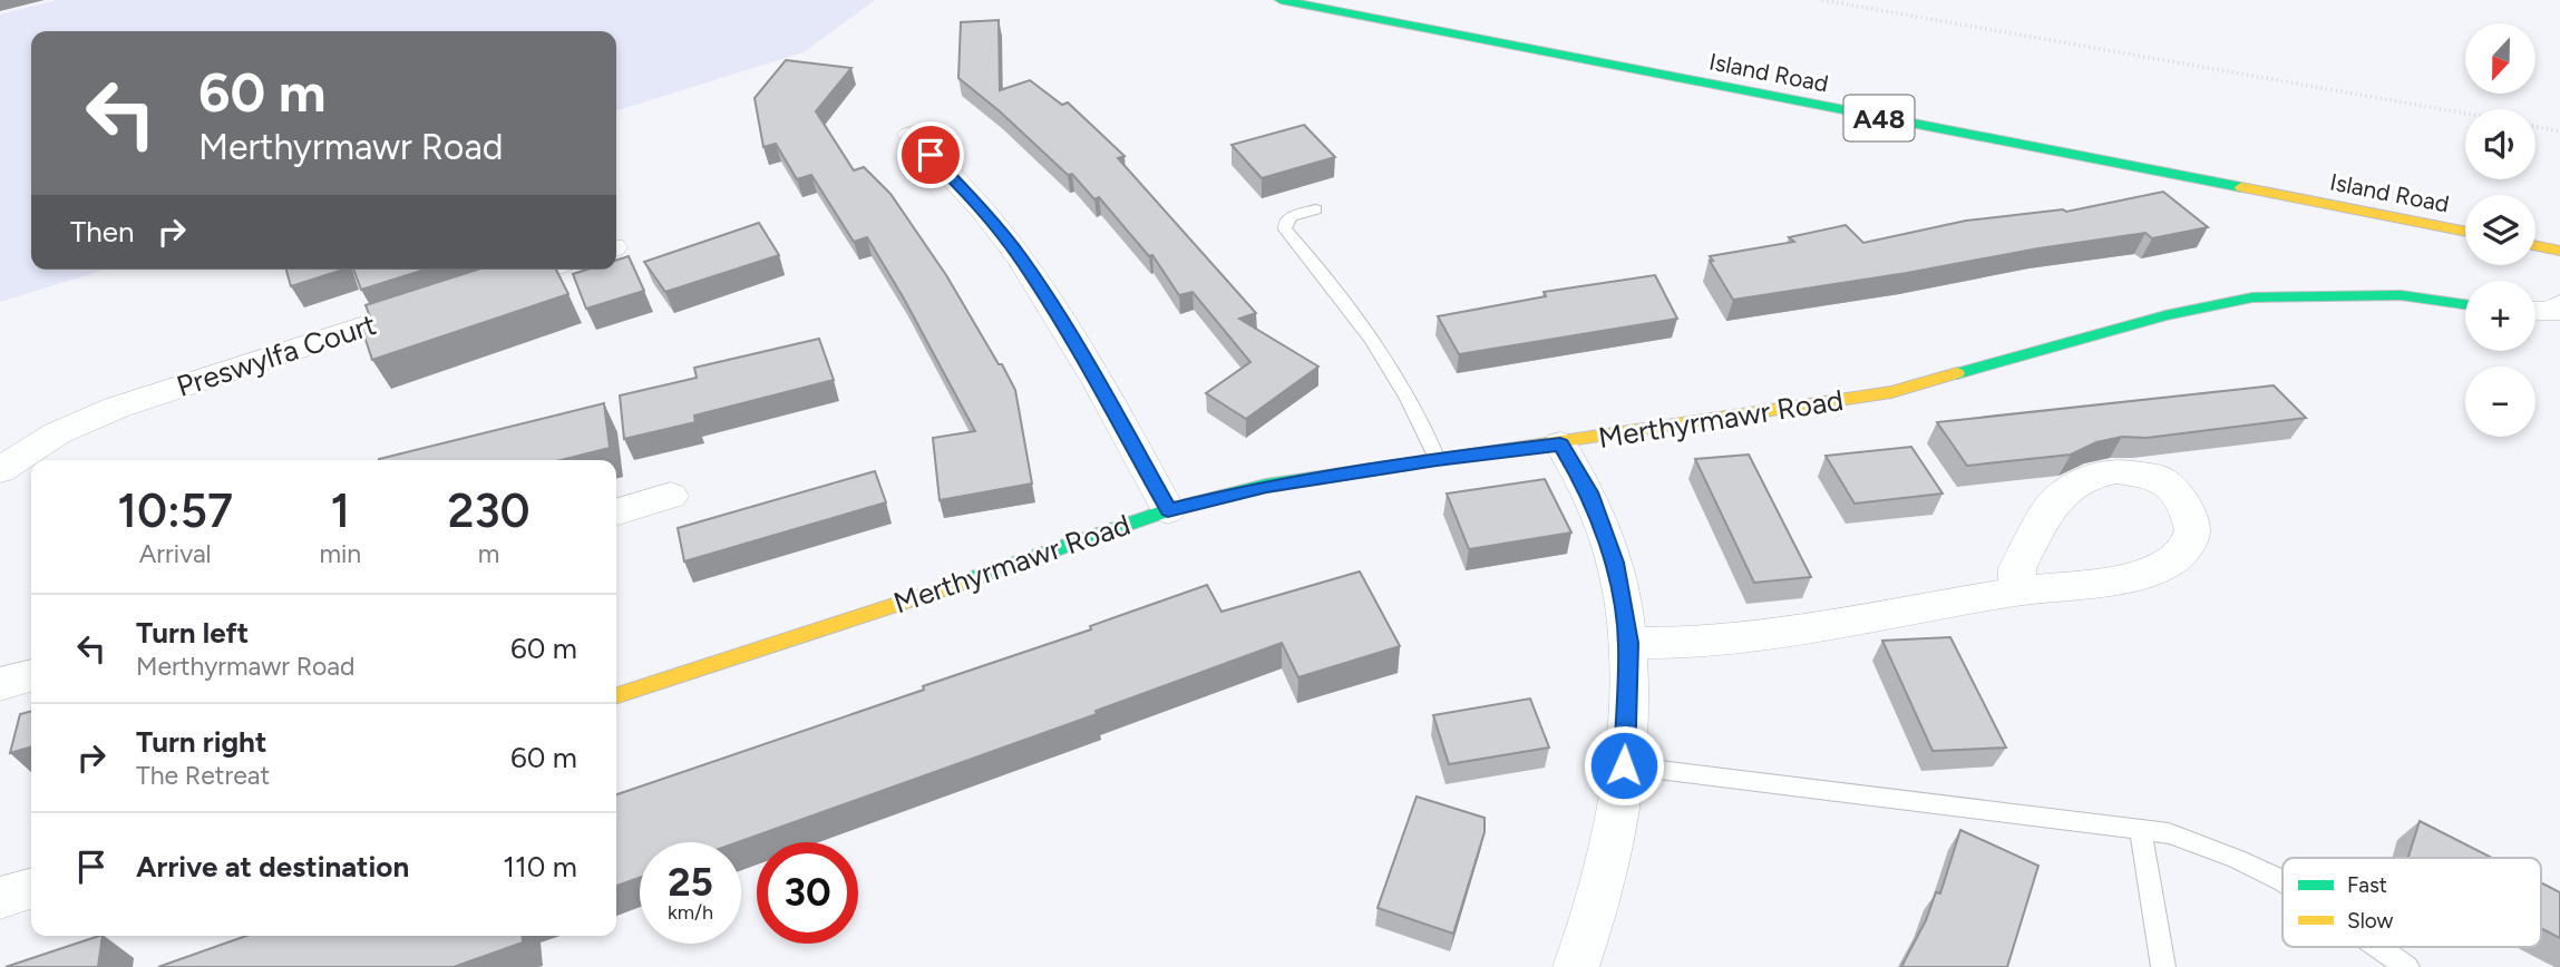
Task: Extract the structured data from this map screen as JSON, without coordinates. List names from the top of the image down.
{
  "streets": {
    "street": [
      "Island Road",
      "A48",
      "Preswylfa Court",
      "Merthyrmawr Road"
    ]
  },
  "legend": ["Fast", "Slow"],
  "north": "bottom",
  "page": {
    "map_buttons": ["+", "−"],
    "turn": ["60 m", "Merthyrmawr Road"],
    "then": "Then",
    "eta": [
      "10:57",
      "Arrival",
      "1",
      "min",
      "230",
      "m"
    ],
    "list": [
      {
        "name": "Turn left",
        "note": "Merthyrmawr Road",
        "value": "60 m"
      },
      {
        "name": "Turn right",
        "note": "The Retreat",
        "value": "60 m"
      },
      {
        "name": "Arrive at destination",
        "value": "110 m"
      }
    ],
    "speed": "25 km/h",
    "limit": "30"
  }
}
